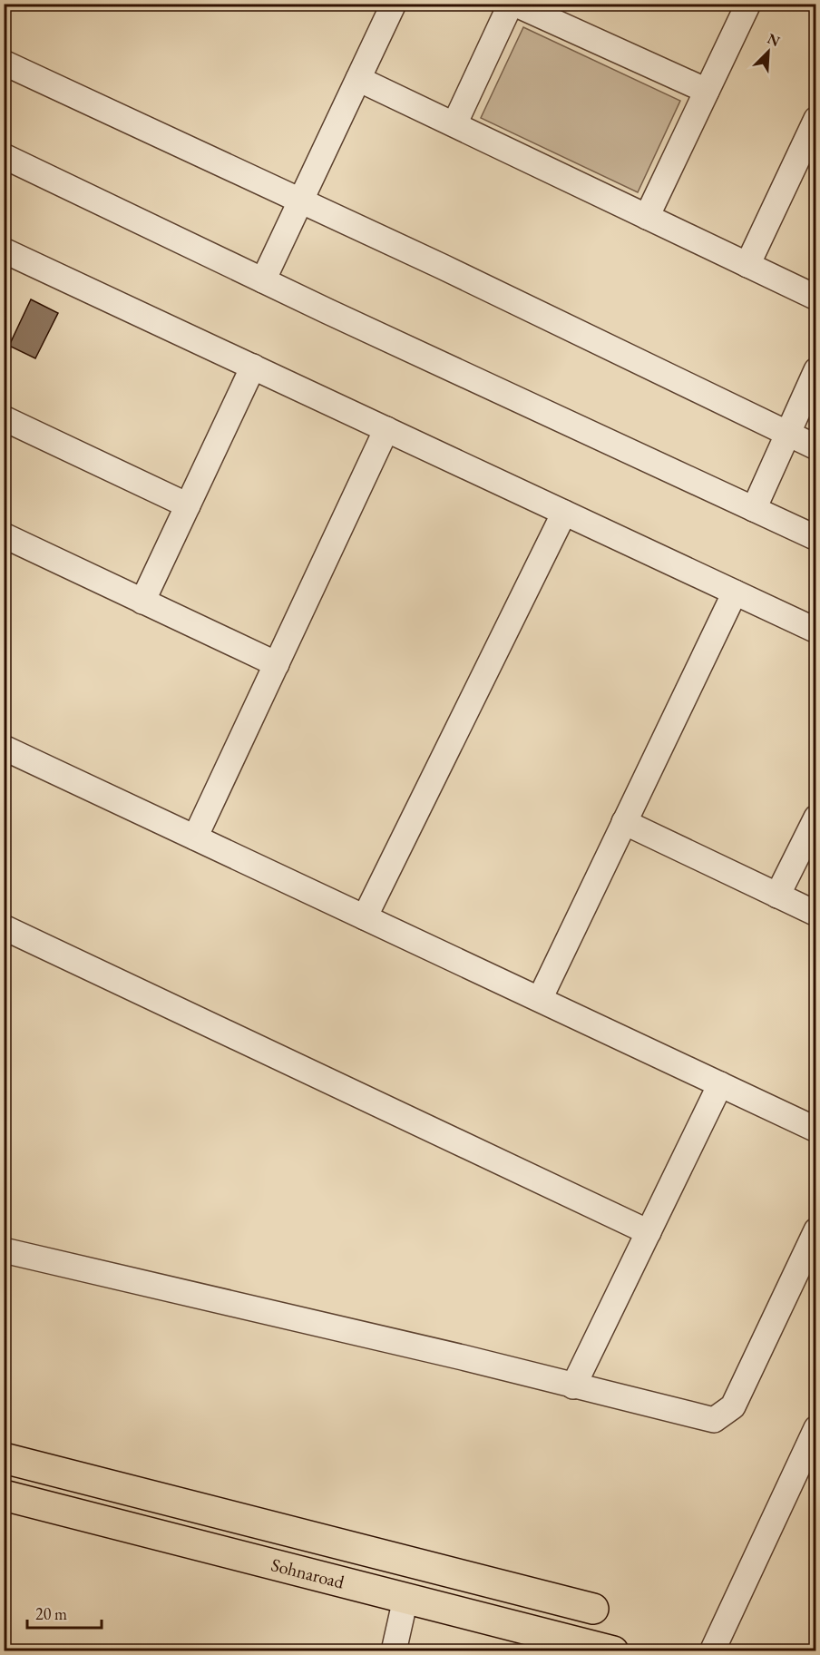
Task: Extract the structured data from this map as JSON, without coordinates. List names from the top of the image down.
{
  "streets": {
    "highway": ["Sohnaroad"]
  },
  "scale_bar": "20 m",
  "north": "top right"
}
